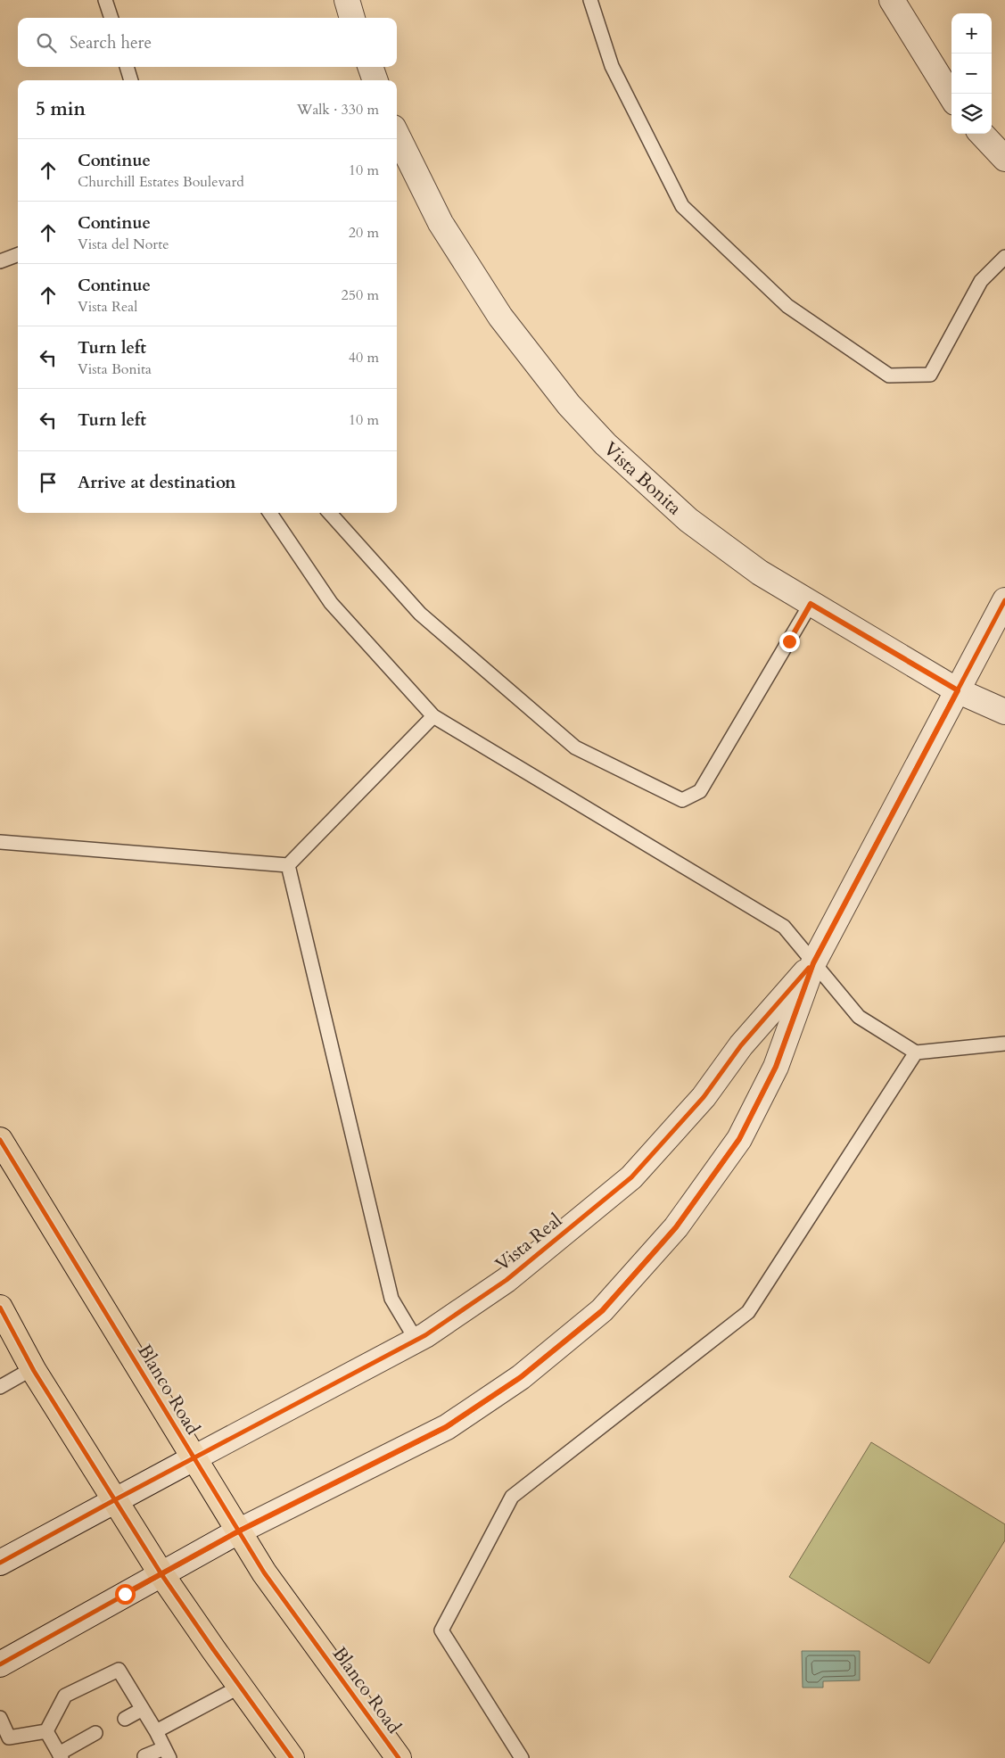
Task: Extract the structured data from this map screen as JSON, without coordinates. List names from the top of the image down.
{
  "streets": {
    "main road": ["Blanco Road"],
    "street": ["Vista Bonita", "Vista Real"]
  },
  "crossings": [
    ["Vista Bonita", "Vista Real"],
    ["Vista Real", "Blanco Road"]
  ],
  "page": {
    "map_buttons": ["+", "−"],
    "search": "Search here",
    "heading": ["5 min", "Walk · 330 m"],
    "list": [
      ["Continue", "Churchill Estates Boulevard", "10 m"],
      ["Continue", "Vista del Norte", "20 m"],
      ["Continue", "Vista Real", "250 m"],
      ["Turn left", "Vista Bonita", "40 m"],
      ["Turn left", "10 m"],
      "Arrive at destination"
    ]
  }
}
